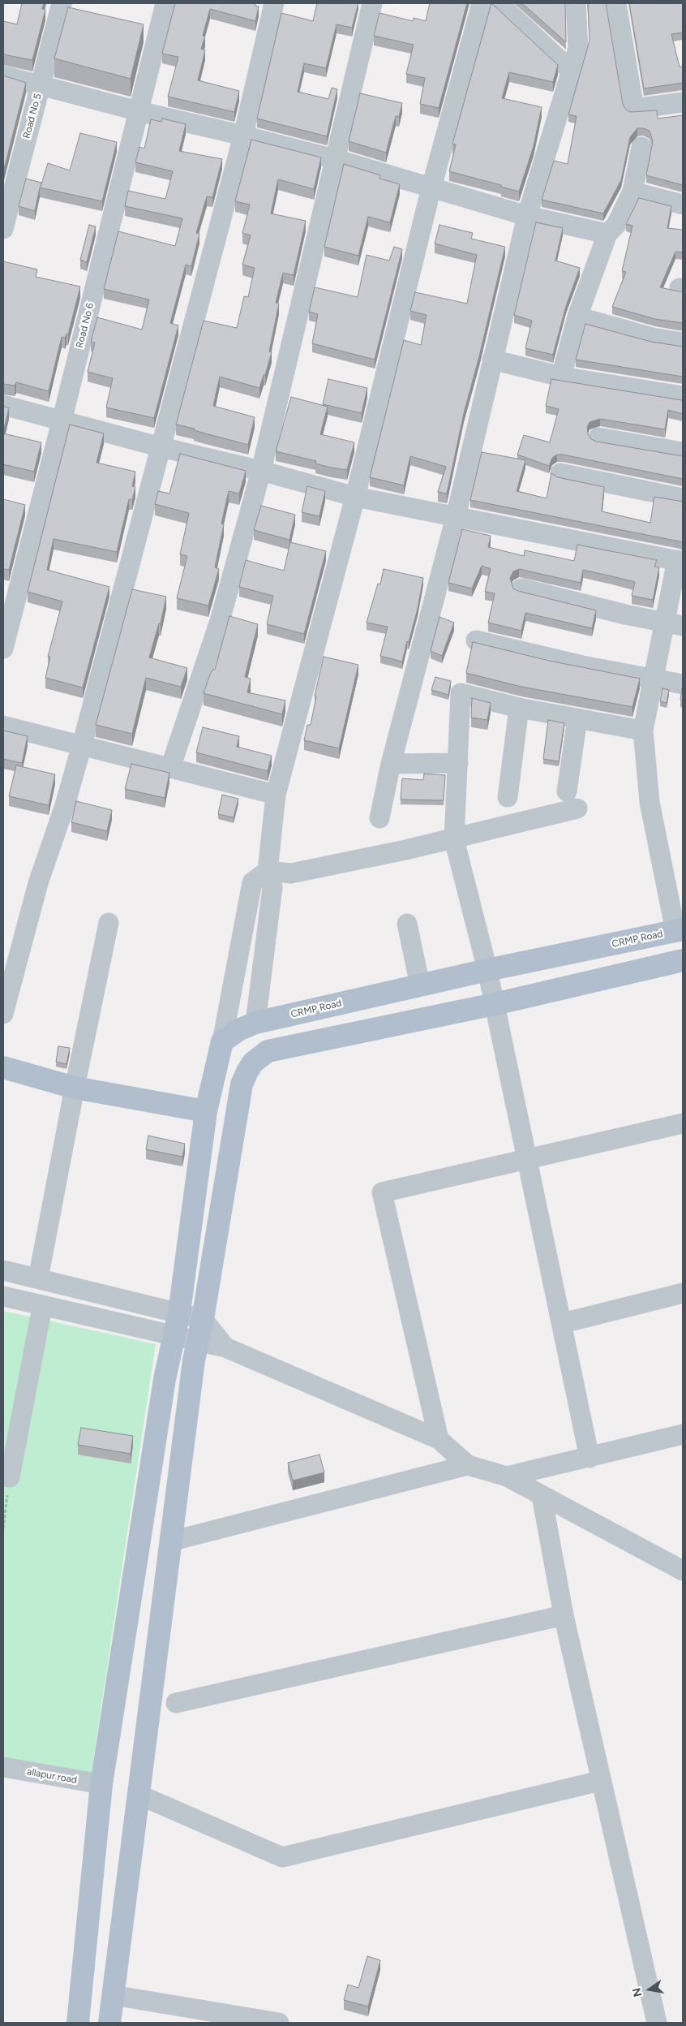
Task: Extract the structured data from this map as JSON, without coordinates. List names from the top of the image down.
{
  "streets": {
    "main road": ["CRMP Road"],
    "street": ["Road No 5", "Road No 6", "allapur road"]
  },
  "north": "left"
}
